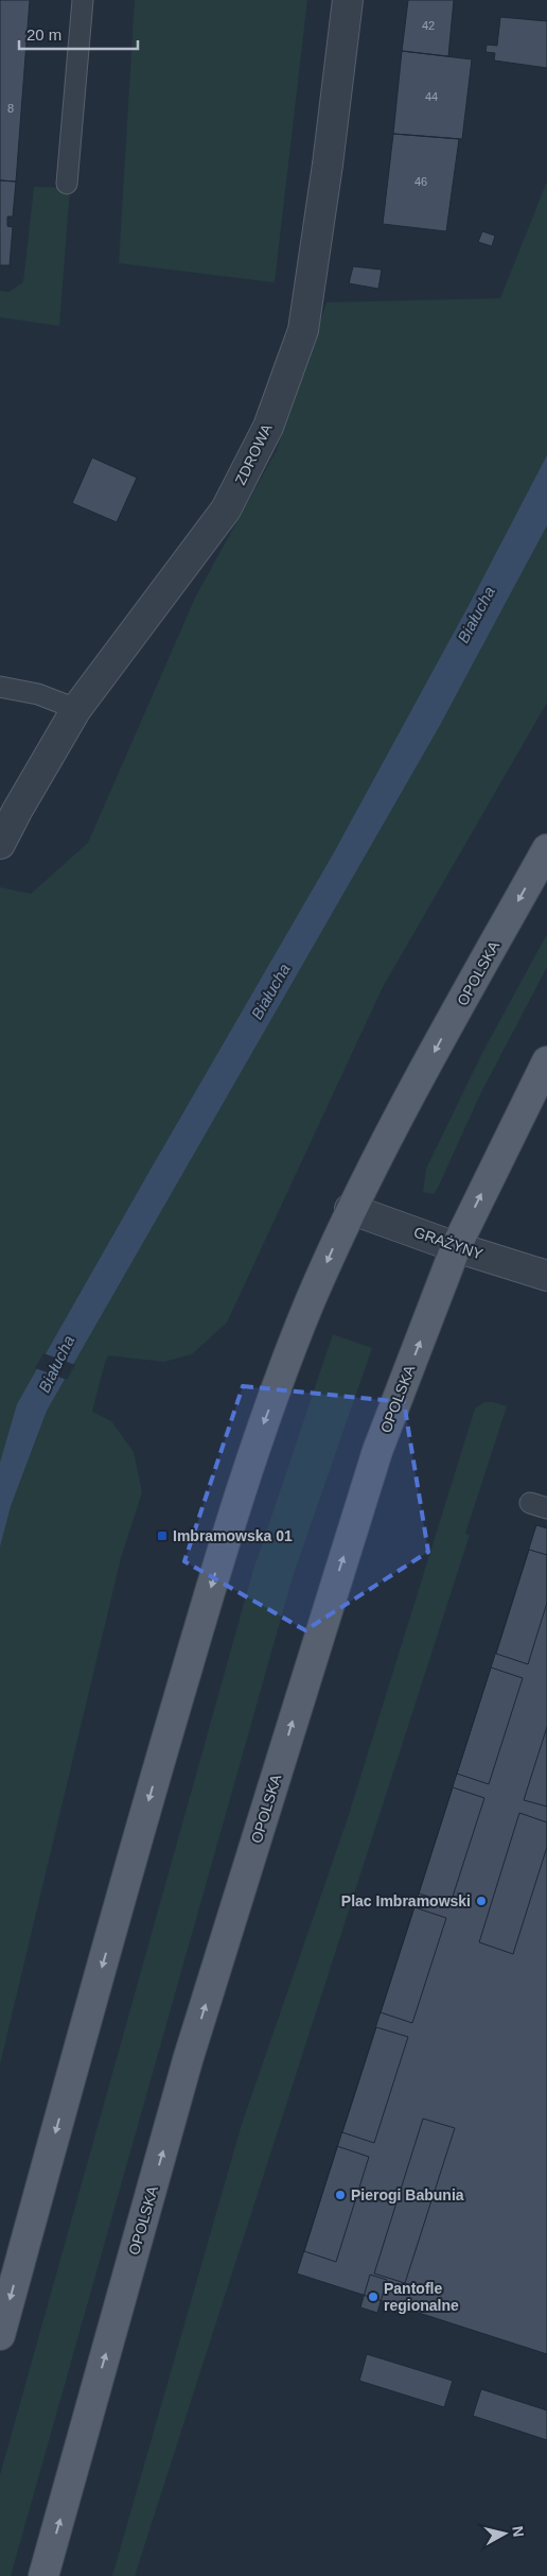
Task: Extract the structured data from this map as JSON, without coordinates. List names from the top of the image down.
{
  "streets": {
    "main road": ["OPOLSKA"],
    "street": ["ZDROWA", "GRAŻYNY"]
  },
  "crossings": [
    ["OPOLSKA", "GRAŻYNY"]
  ],
  "water": ["Białucha"],
  "places": {
    "transit": ["Imbramowska 01"],
    "other": ["Plac Imbramowski", "Pierogi Babunia", "Pantofle regionalne"]
  },
  "house_numbers": [
    "42",
    "44",
    "8",
    "46"
  ],
  "scale_bar": "20 m",
  "north": "right"
}
